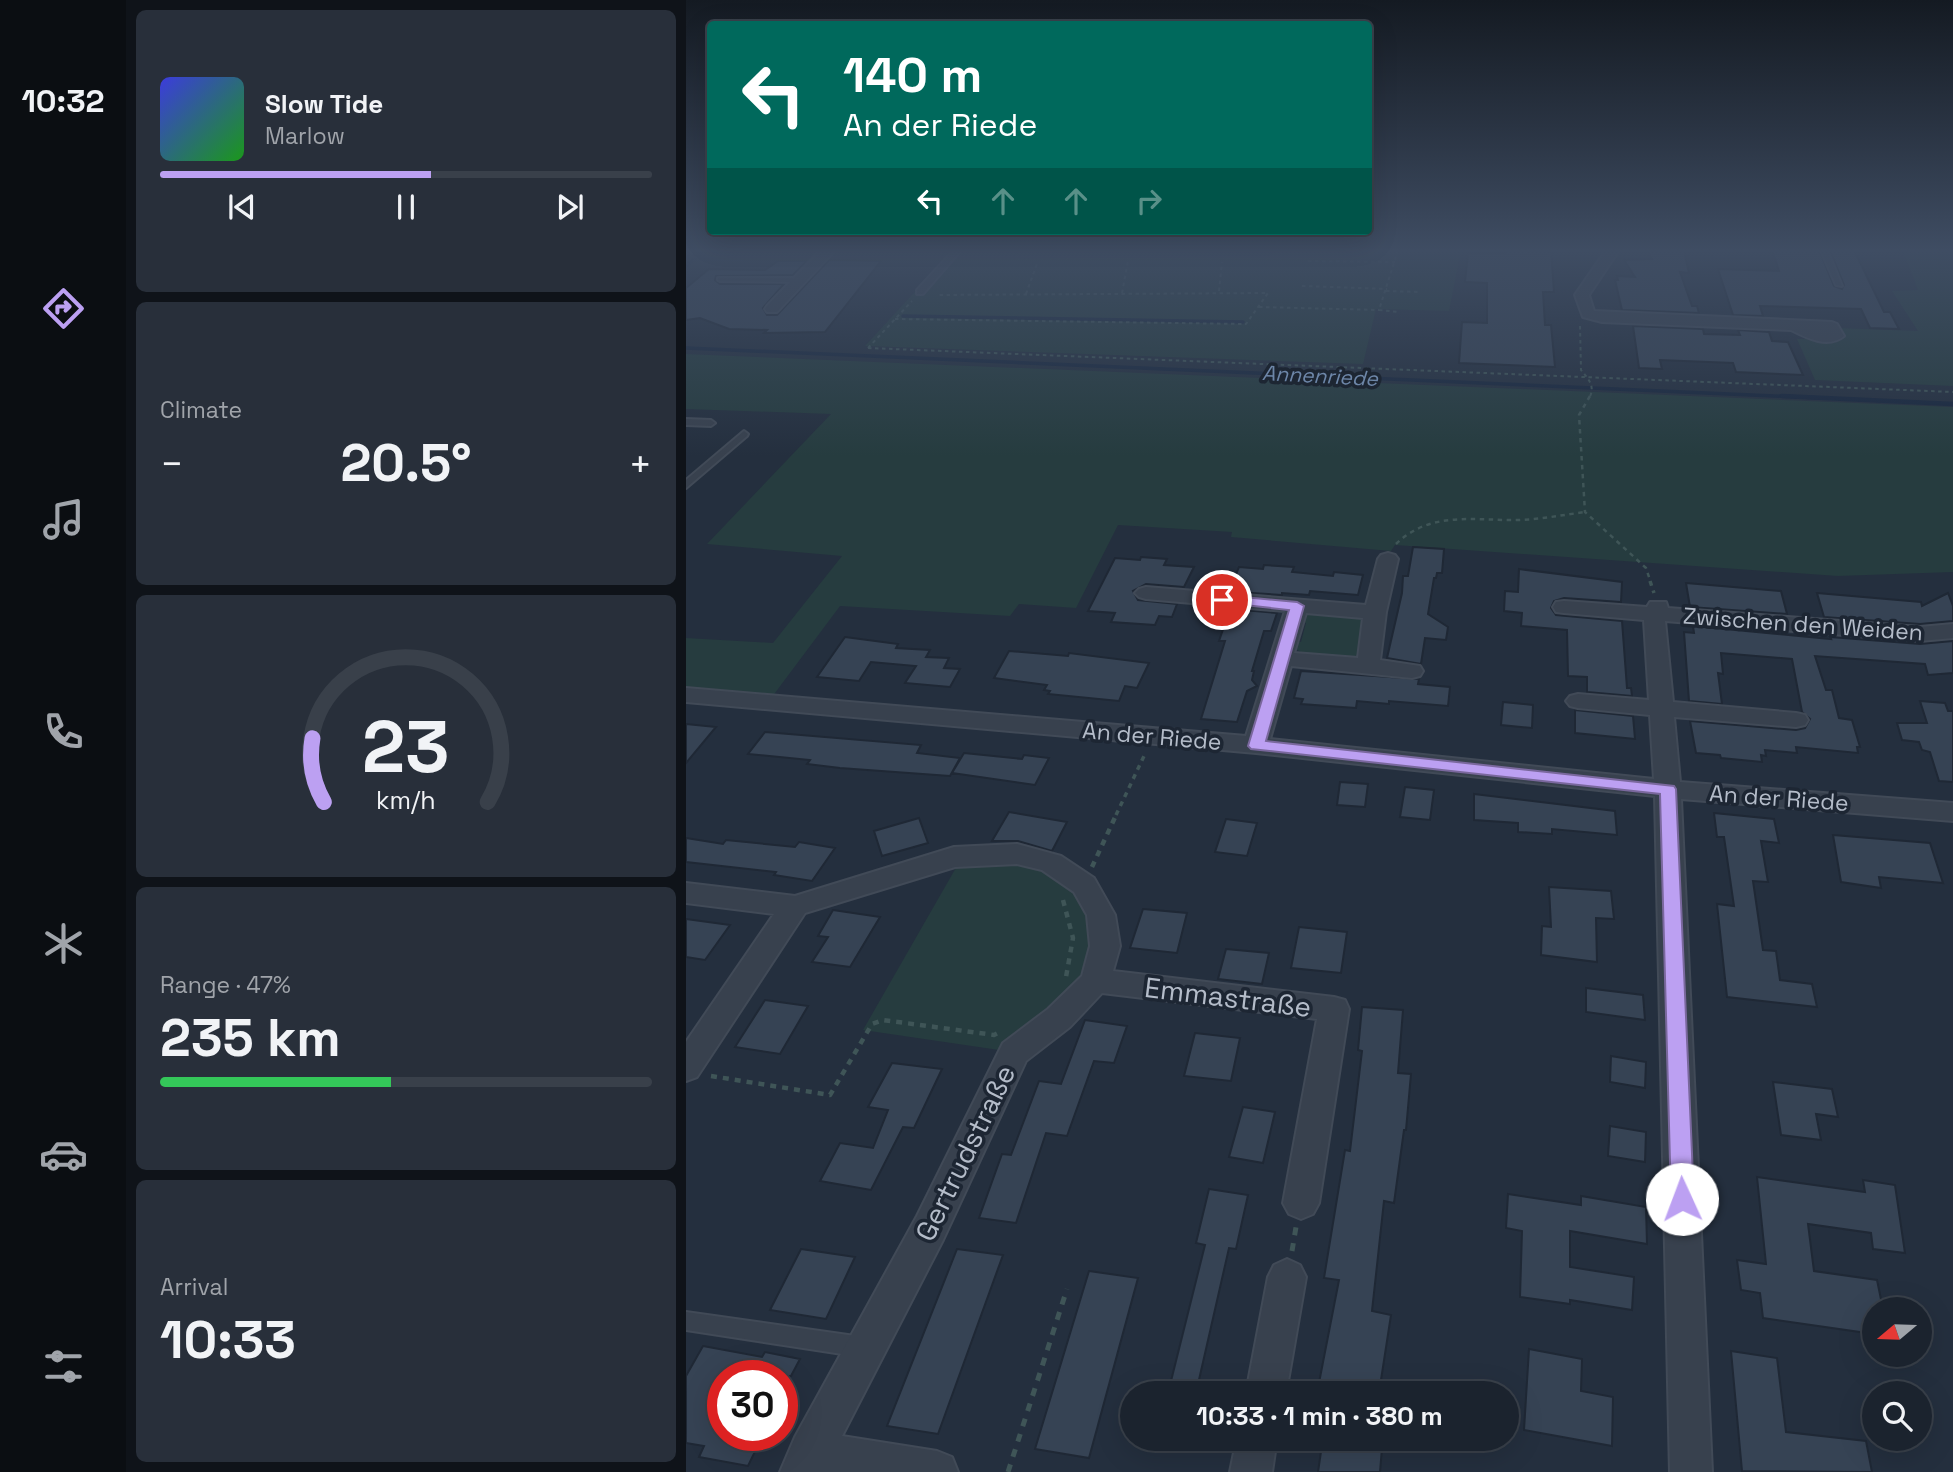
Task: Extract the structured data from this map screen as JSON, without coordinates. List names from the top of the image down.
{
  "streets": {
    "street": [
      "Zwischen den Weiden",
      "An der Riede",
      "Emmastraße",
      "Gertrudstraße"
    ]
  },
  "crossings": [
    ["Zwischen den Weiden", "An der Riede"],
    ["Emmastraße", "Gertrudstraße"]
  ],
  "water": ["Annenriede"],
  "north": "left",
  "page": {
    "tabs": "10:32",
    "turn": ["140 m", "An der Riede"],
    "song": ["Slow Tide", "Marlow"],
    "tile": [
      "Climate",
      ["Range · 47%", "235 km"],
      ["Arrival", "10:33"]
    ],
    "heat": ["−", "20.5°", "+"],
    "limit": "30",
    "trip": "10:33 · 1 min · 380 m",
    "gauge": ["23", "km/h"]
  }
}
